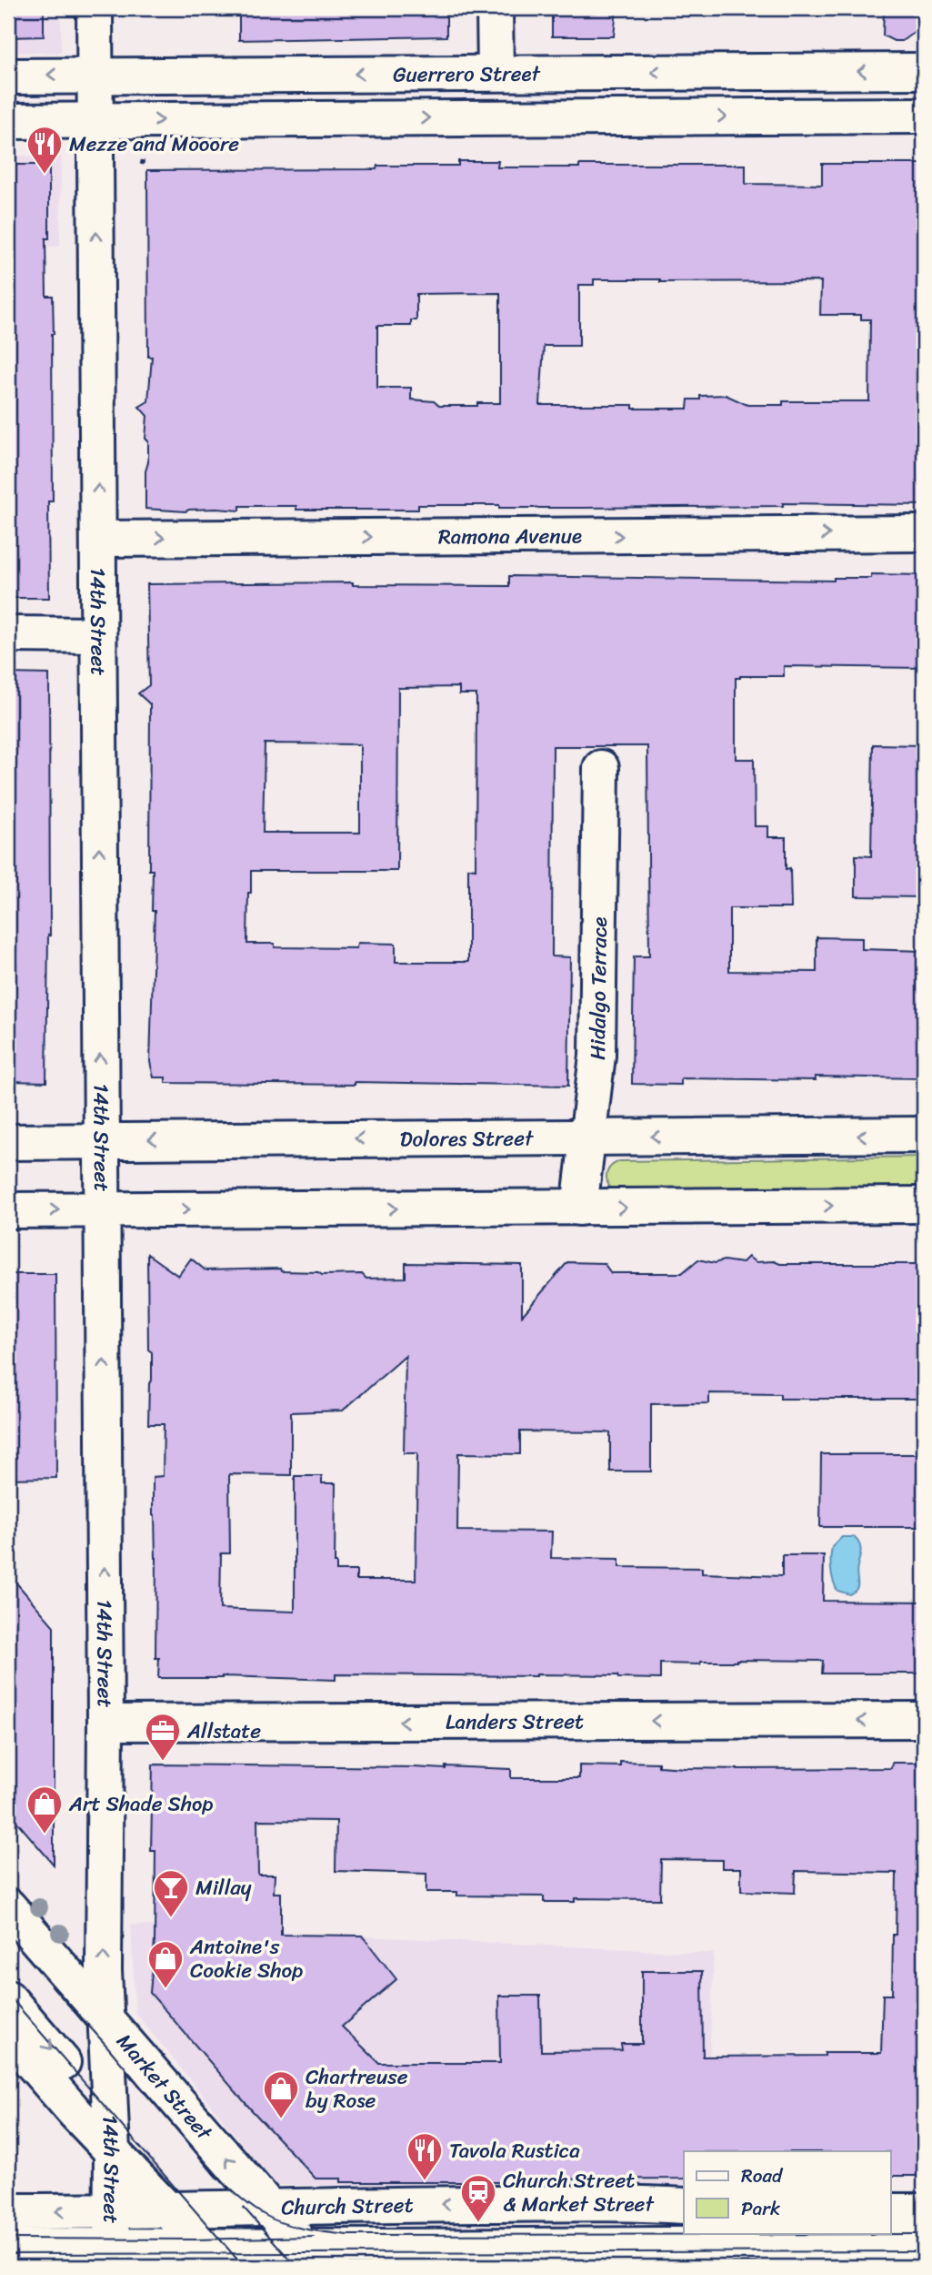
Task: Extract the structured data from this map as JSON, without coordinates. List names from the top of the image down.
{
  "streets": {
    "street": [
      "Guerrero Street",
      "Ramona Avenue",
      "14th Street",
      "Hidalgo Terrace",
      "Dolores Street",
      "Landers Street",
      "Market Street",
      "Church Street"
    ]
  },
  "crossings": [
    ["Guerrero Street", "14th Street"],
    ["Ramona Avenue", "14th Street"],
    ["14th Street", "Dolores Street"],
    ["14th Street", "Landers Street"],
    ["14th Street", "Market Street"],
    ["14th Street", "Church Street"],
    ["Hidalgo Terrace", "Dolores Street"],
    ["Market Street", "Church Street"]
  ],
  "one_way": ["Ramona Avenue", "14th Street", "Landers Street"],
  "places": {
    "restaurant": ["Mezze and Mooore", "Tavola Rustica"],
    "office": ["Allstate"],
    "shop": ["Art Shade Shop", "Antoine's Cookie Shop", "Chartreuse by Rose"],
    "bar": ["Millay"],
    "station": ["Church Street & Market Street"]
  },
  "legend": ["Road", "Park"]
}
